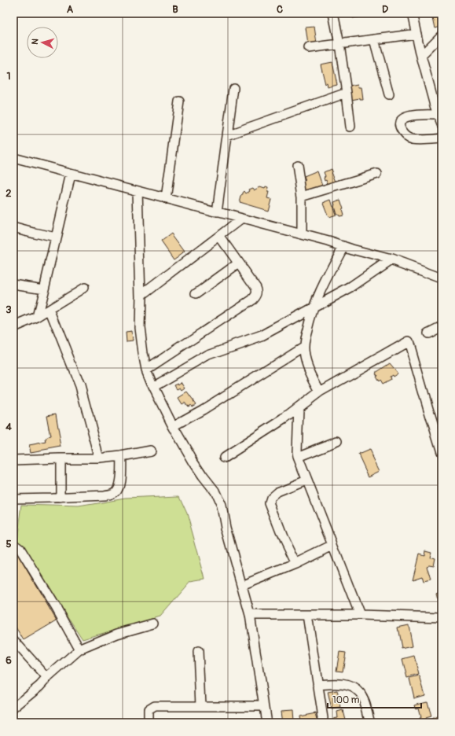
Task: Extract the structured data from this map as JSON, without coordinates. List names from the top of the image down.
{
  "scale_bar": "100 m",
  "north": "left",
  "grid": {
    "columns": [
      "A",
      "B",
      "C",
      "D"
    ],
    "rows": [
      "1",
      "2",
      "3",
      "4",
      "5",
      "6"
    ]
  }
}
